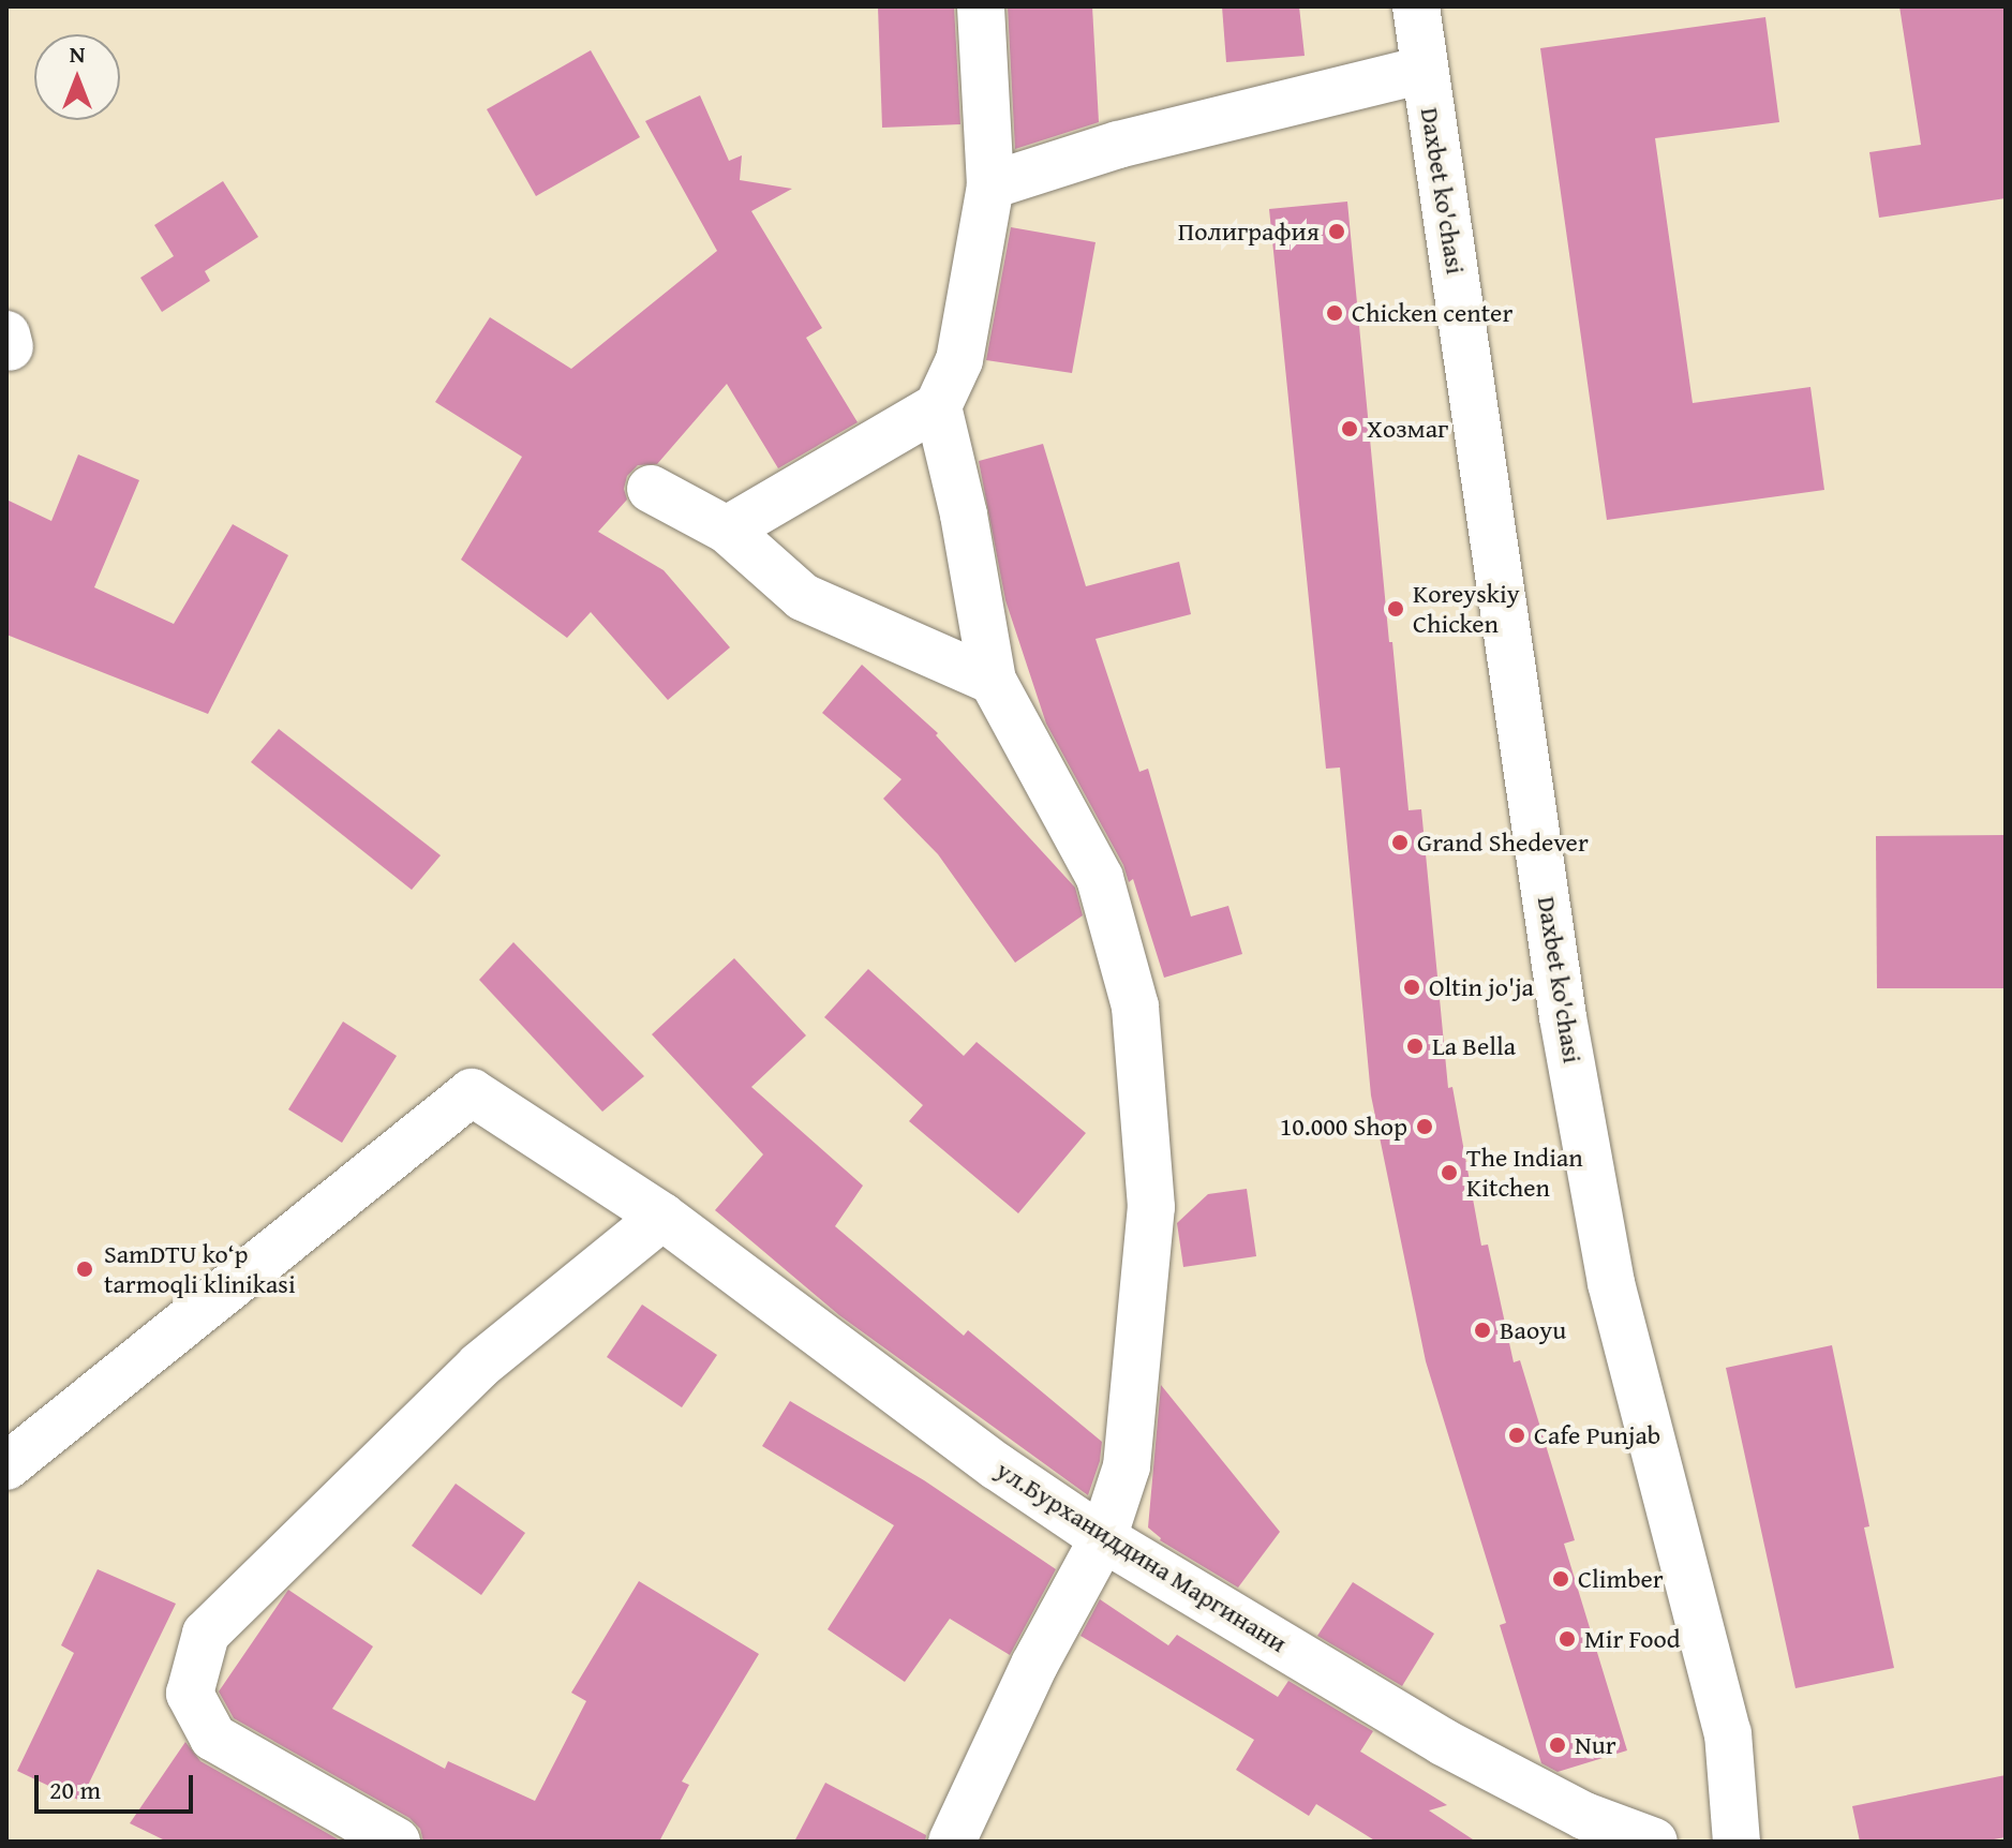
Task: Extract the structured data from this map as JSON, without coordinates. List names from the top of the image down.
{
  "streets": {
    "street": ["Daxbet ko'chasi", "ул.Бурханиддина Маргинани"]
  },
  "places": [
    "Полиграфия",
    "Chicken center",
    "Хозмаг",
    "Koreyskiy Chicken",
    "Grand Shedever",
    "Oltin jo'ja",
    "La Bella",
    "10.000 Shop",
    "The Indian Kitchen",
    "SamDTU ko‘p tarmoqli klinikasi",
    "Baoyu",
    "Cafe Punjab",
    "Climber",
    "Mir Food",
    "Nur"
  ],
  "scale_bar": "20 m",
  "north": "top"
}
